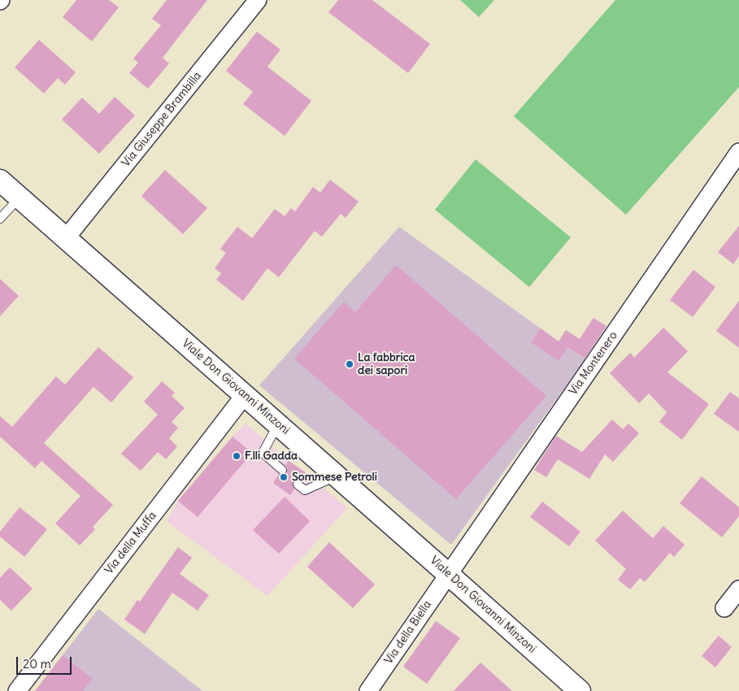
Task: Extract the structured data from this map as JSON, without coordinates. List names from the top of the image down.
{
  "streets": {
    "street": [
      "Via Giuseppe Brambilla",
      "Via Montenero",
      "Viale Don Giovanni Minzoni",
      "Via della Muffa",
      "Via della Biella"
    ]
  },
  "crossings": [
    ["Via Giuseppe Brambilla", "Viale Don Giovanni Minzoni"],
    ["Via Montenero", "Viale Don Giovanni Minzoni"],
    ["Via Montenero", "Via della Biella"],
    ["Viale Don Giovanni Minzoni", "Via della Muffa"],
    ["Viale Don Giovanni Minzoni", "Via della Biella"]
  ],
  "places": ["La fabbrica dei sapori", "F.lli Gadda", "Sommese Petroli"],
  "scale_bar": "20 m"
}
